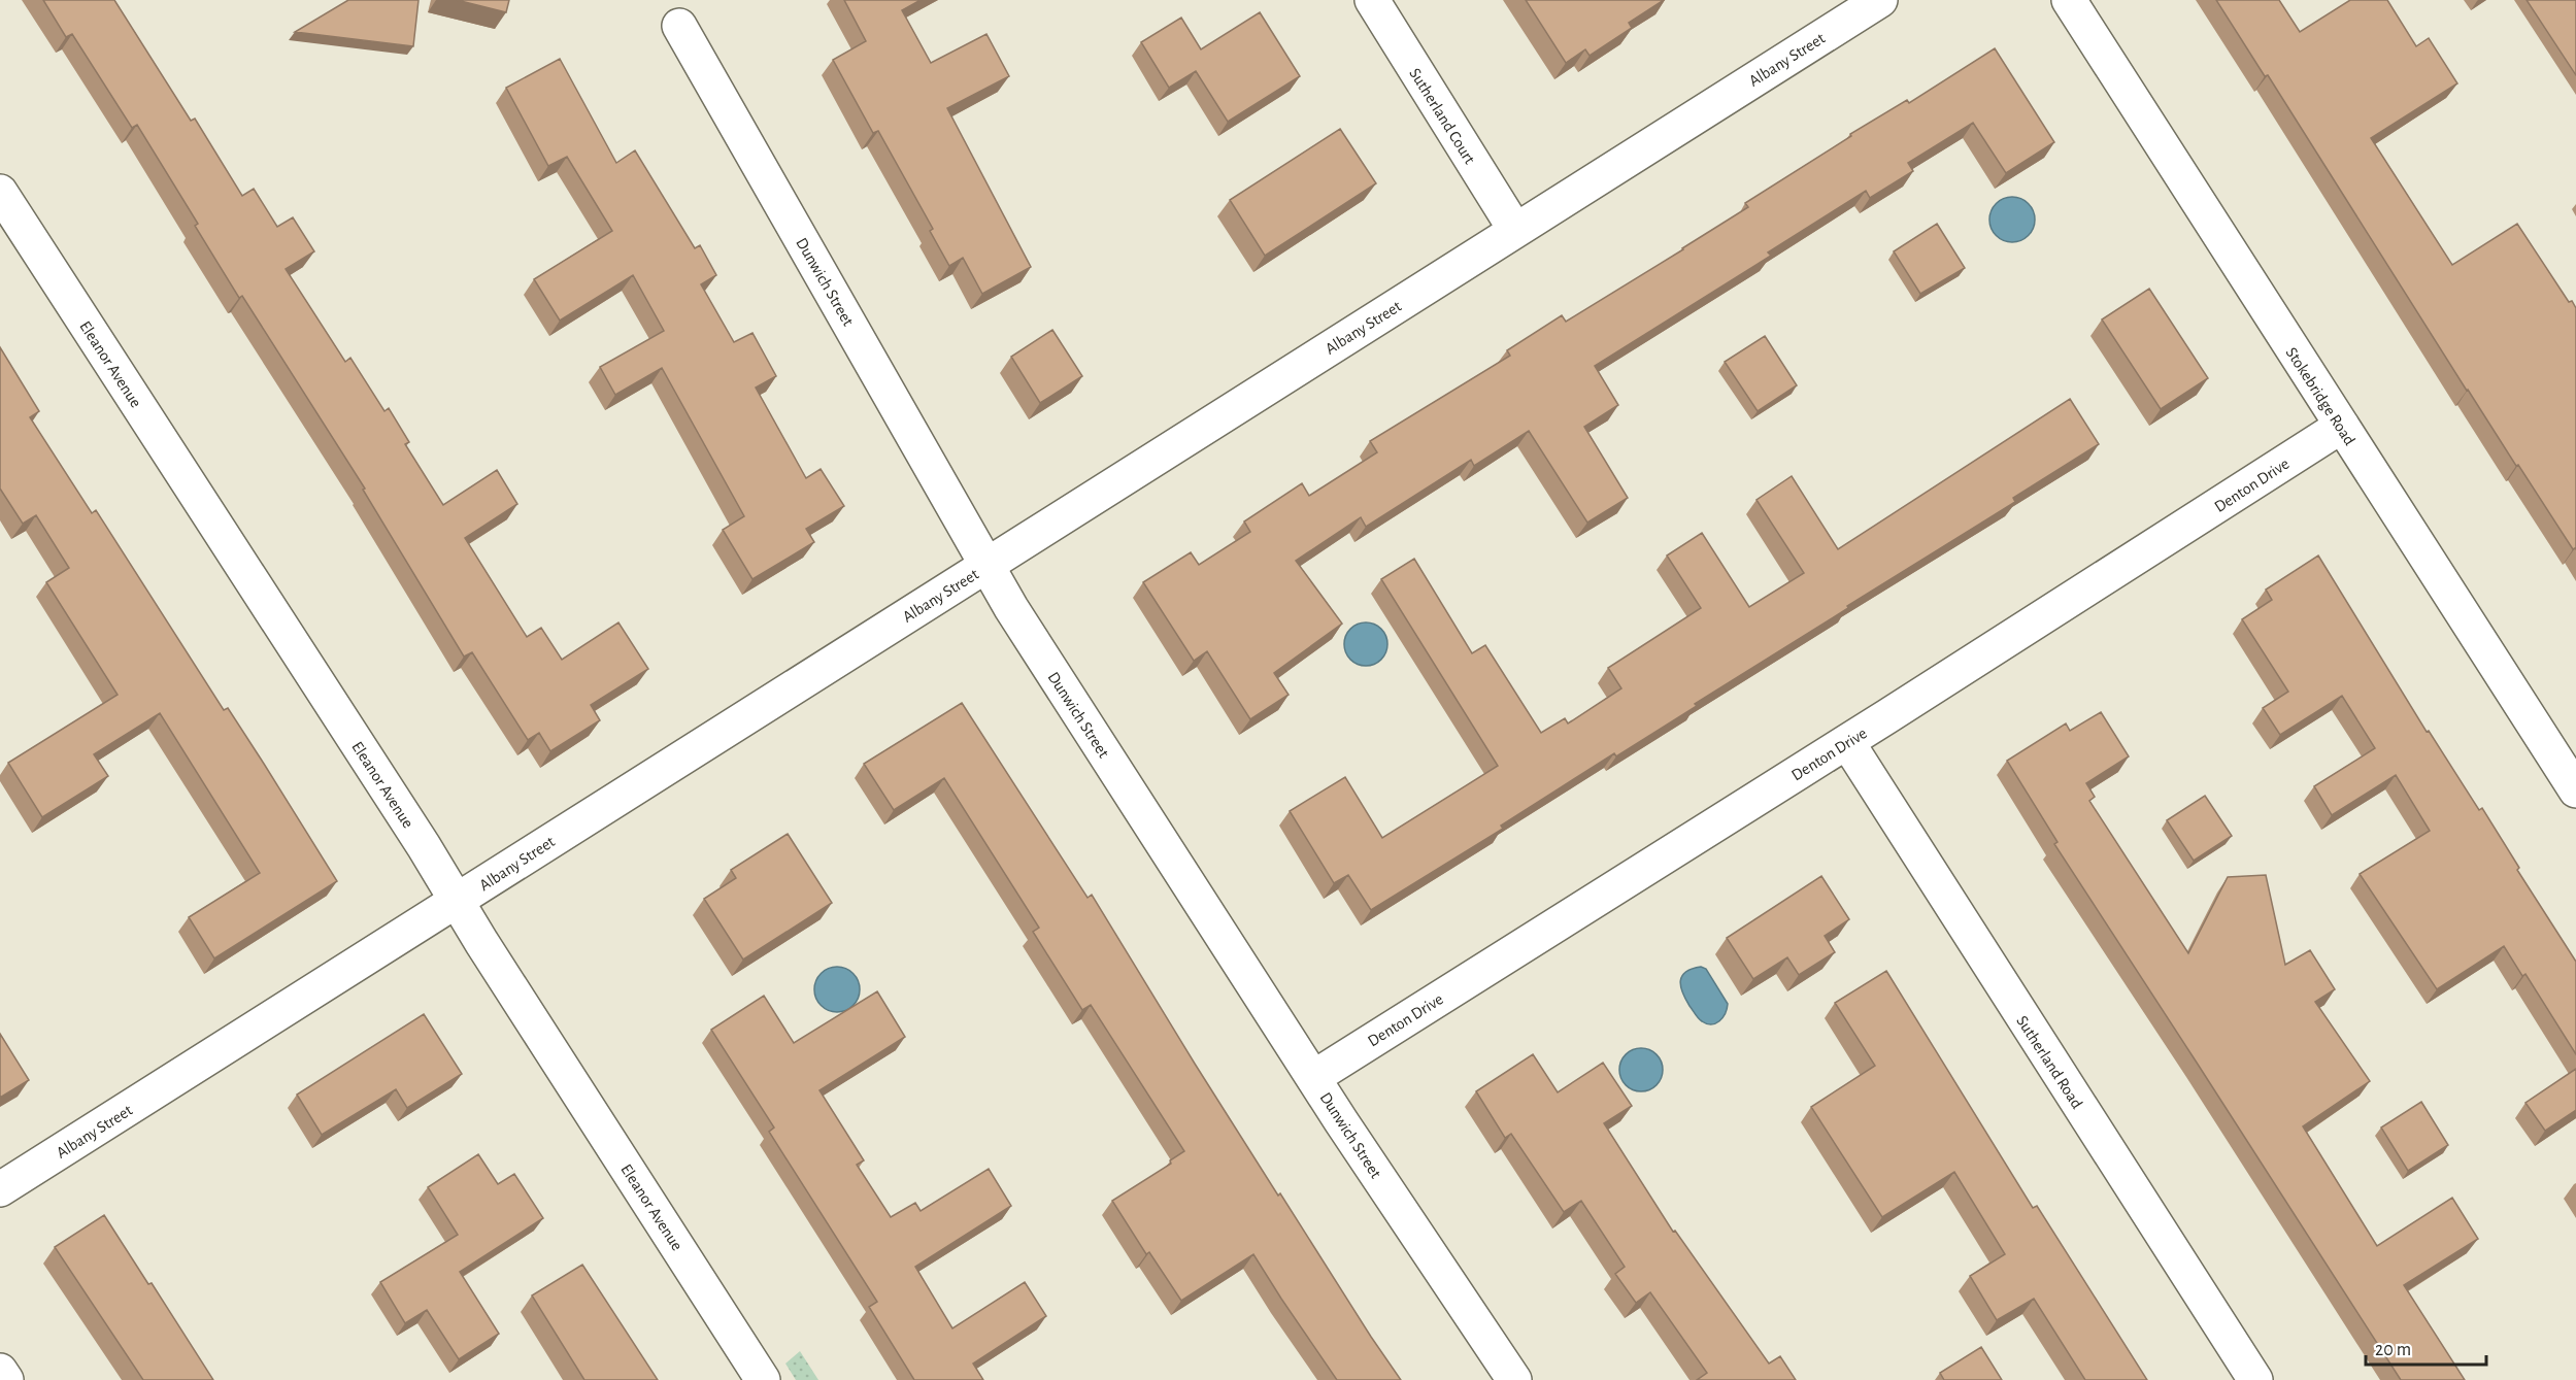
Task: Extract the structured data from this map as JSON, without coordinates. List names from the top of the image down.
{
  "streets": {
    "street": [
      "Albany Street",
      "Sutherland Court",
      "Dunwich Street",
      "Eleanor Avenue",
      "Stokebridge Road",
      "Denton Drive",
      "Sutherland Road"
    ]
  },
  "crossings": [
    ["Albany Street", "Sutherland Court"],
    ["Albany Street", "Dunwich Street"],
    ["Albany Street", "Eleanor Avenue"],
    ["Dunwich Street", "Denton Drive"],
    ["Stokebridge Road", "Denton Drive"],
    ["Denton Drive", "Sutherland Road"]
  ],
  "scale_bar": "20 m"
}
